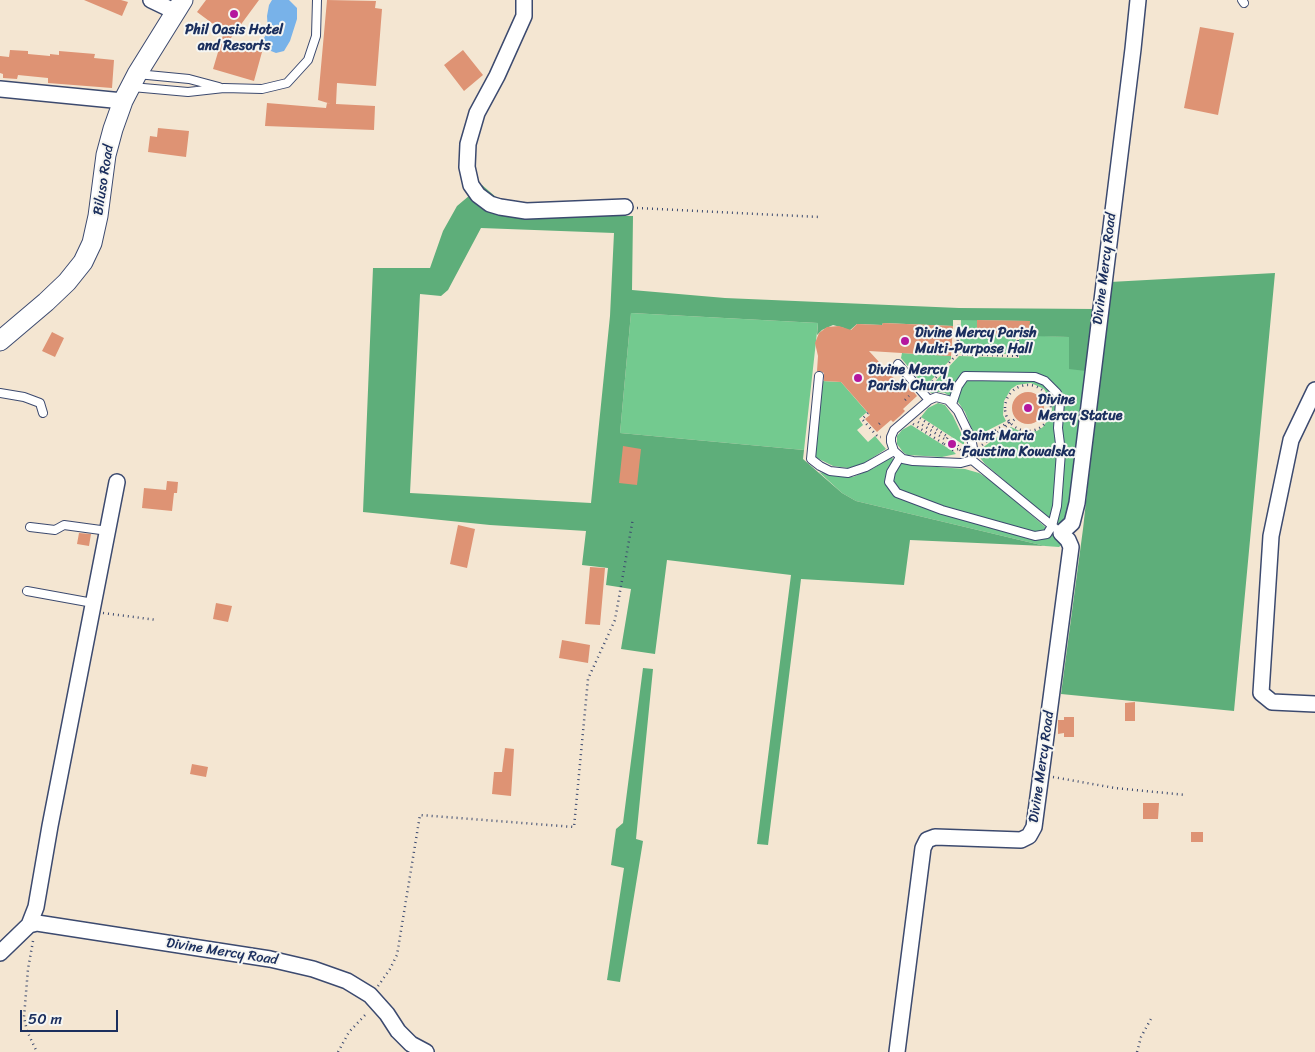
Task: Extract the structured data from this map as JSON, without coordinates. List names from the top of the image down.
{
  "streets": {
    "street": ["Biluso Road", "Divine Mercy Road"]
  },
  "places": [
    "Phil Oasis Hotel and Resorts",
    "Divine Mercy Parish Multi-Purpose Hall",
    "Divine Mercy Parish Church",
    "Divine Mercy Statue",
    "Saint Maria Faustina Kowalska"
  ],
  "scale_bar": "50 m"
}
